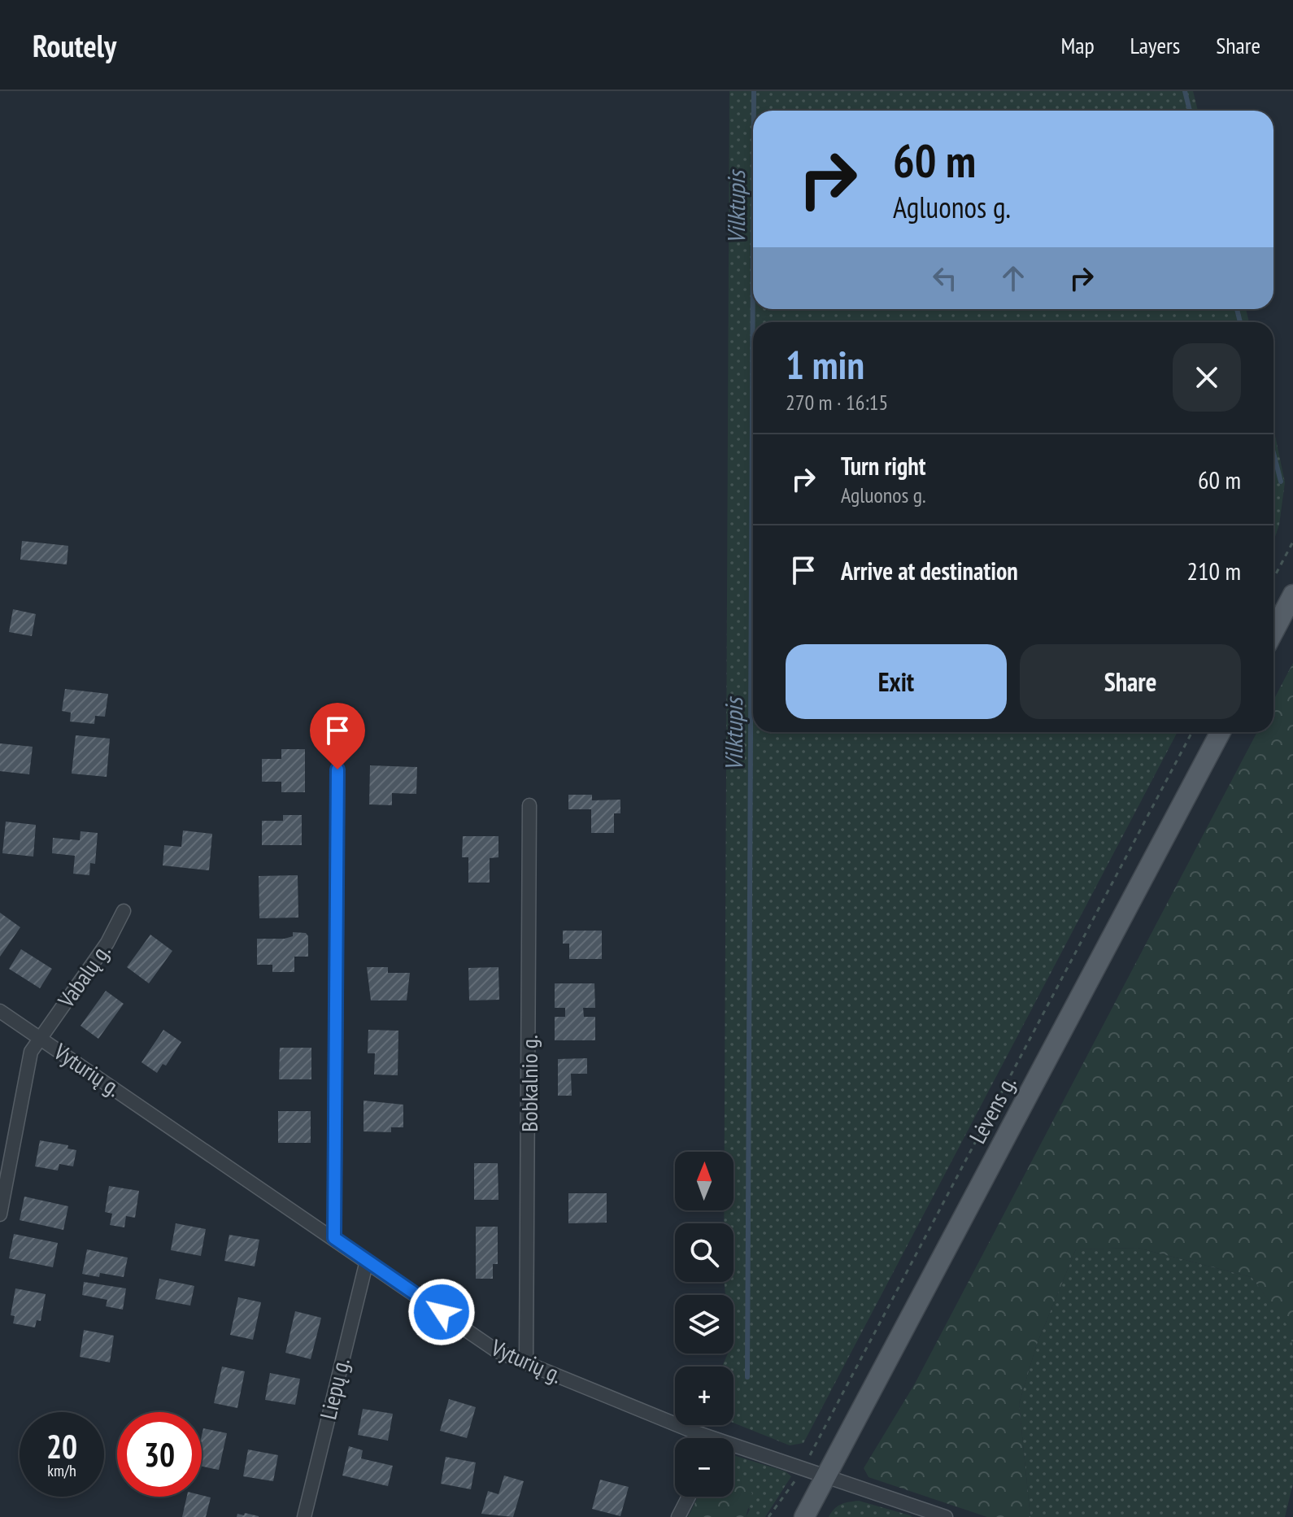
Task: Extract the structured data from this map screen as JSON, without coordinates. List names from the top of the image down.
{
  "streets": {
    "main road": ["Lėvens g."],
    "street": [
      "Vabalų g.",
      "Vyturių g.",
      "Bobkalnio g.",
      "Liepų g."
    ]
  },
  "crossings": [
    ["Vabalų g.", "Vyturių g."],
    ["Vyturių g.", "Bobkalnio g."],
    ["Vyturių g.", "Lėvens g."],
    ["Vyturių g.", "Liepų g."]
  ],
  "water": ["Vilktupis"],
  "north": "top",
  "page": {
    "header": "Routely",
    "nav": ["Map", "Layers", "Share"],
    "turn": ["60 m", "Agluonos g."],
    "heading": ["1 min", "270 m · 16:15"],
    "list": [
      {
        "name": "Turn right",
        "note": "Agluonos g.",
        "value": "60 m"
      },
      {
        "name": "Arrive at destination",
        "value": "210 m"
      }
    ],
    "buttons": ["Exit", "Share"],
    "map_buttons": ["+", "−"],
    "speed": "20 km/h",
    "limit": "30"
  }
}
